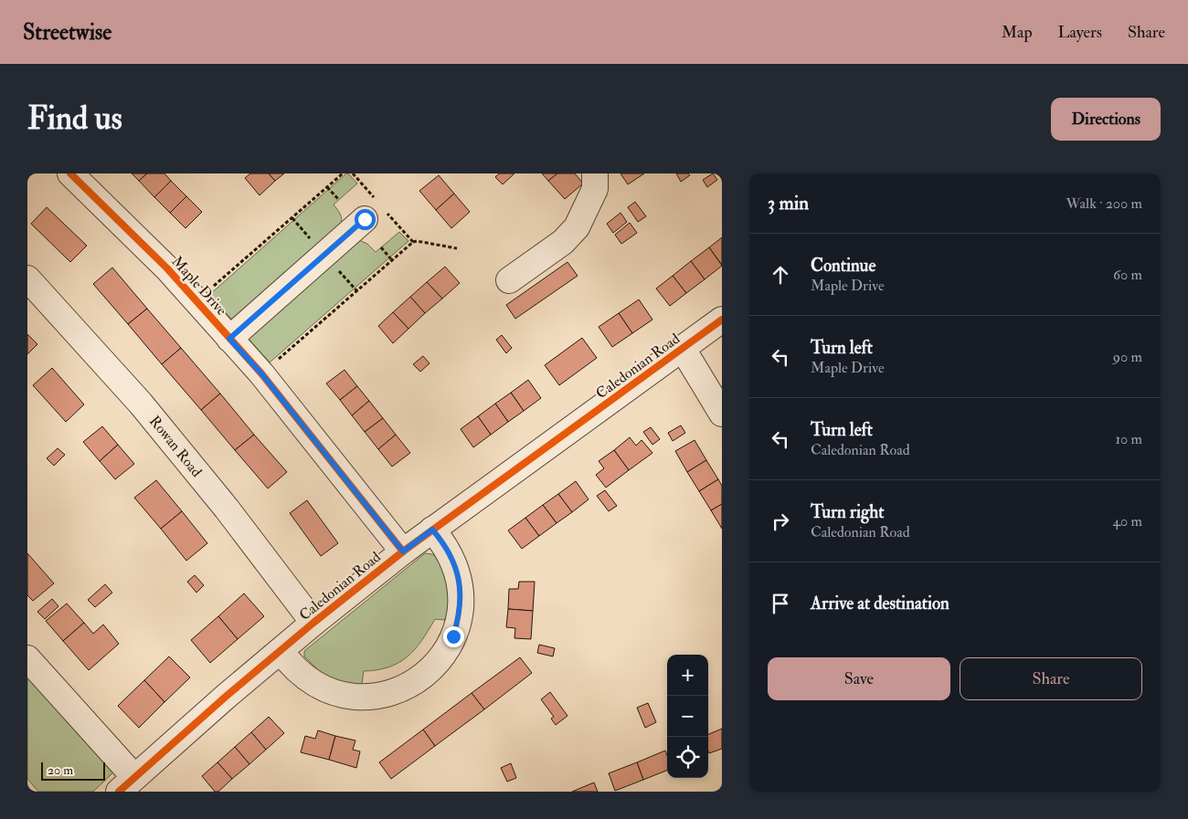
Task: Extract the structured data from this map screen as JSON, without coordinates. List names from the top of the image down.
{
  "streets": {
    "street": ["Maple Drive", "Caledonian Road", "Rowan Road"]
  },
  "crossings": [
    ["Maple Drive", "Caledonian Road"],
    ["Caledonian Road", "Rowan Road"]
  ],
  "scale_bar": "20 m",
  "page": {
    "header": "Streetwise",
    "nav": ["Map", "Layers", "Share"],
    "buttons": [
      "Directions",
      ["Save", "Share"]
    ],
    "title": "Find us",
    "heading": ["3 min", "Walk · 200 m"],
    "list": [
      ["Continue", "Maple Drive", "60 m"],
      ["Turn left", "Maple Drive", "90 m"],
      ["Turn left", "Caledonian Road", "10 m"],
      ["Turn right", "Caledonian Road", "40 m"],
      "Arrive at destination"
    ],
    "map_buttons": ["+", "−"],
    "scale": "20 m"
  }
}
